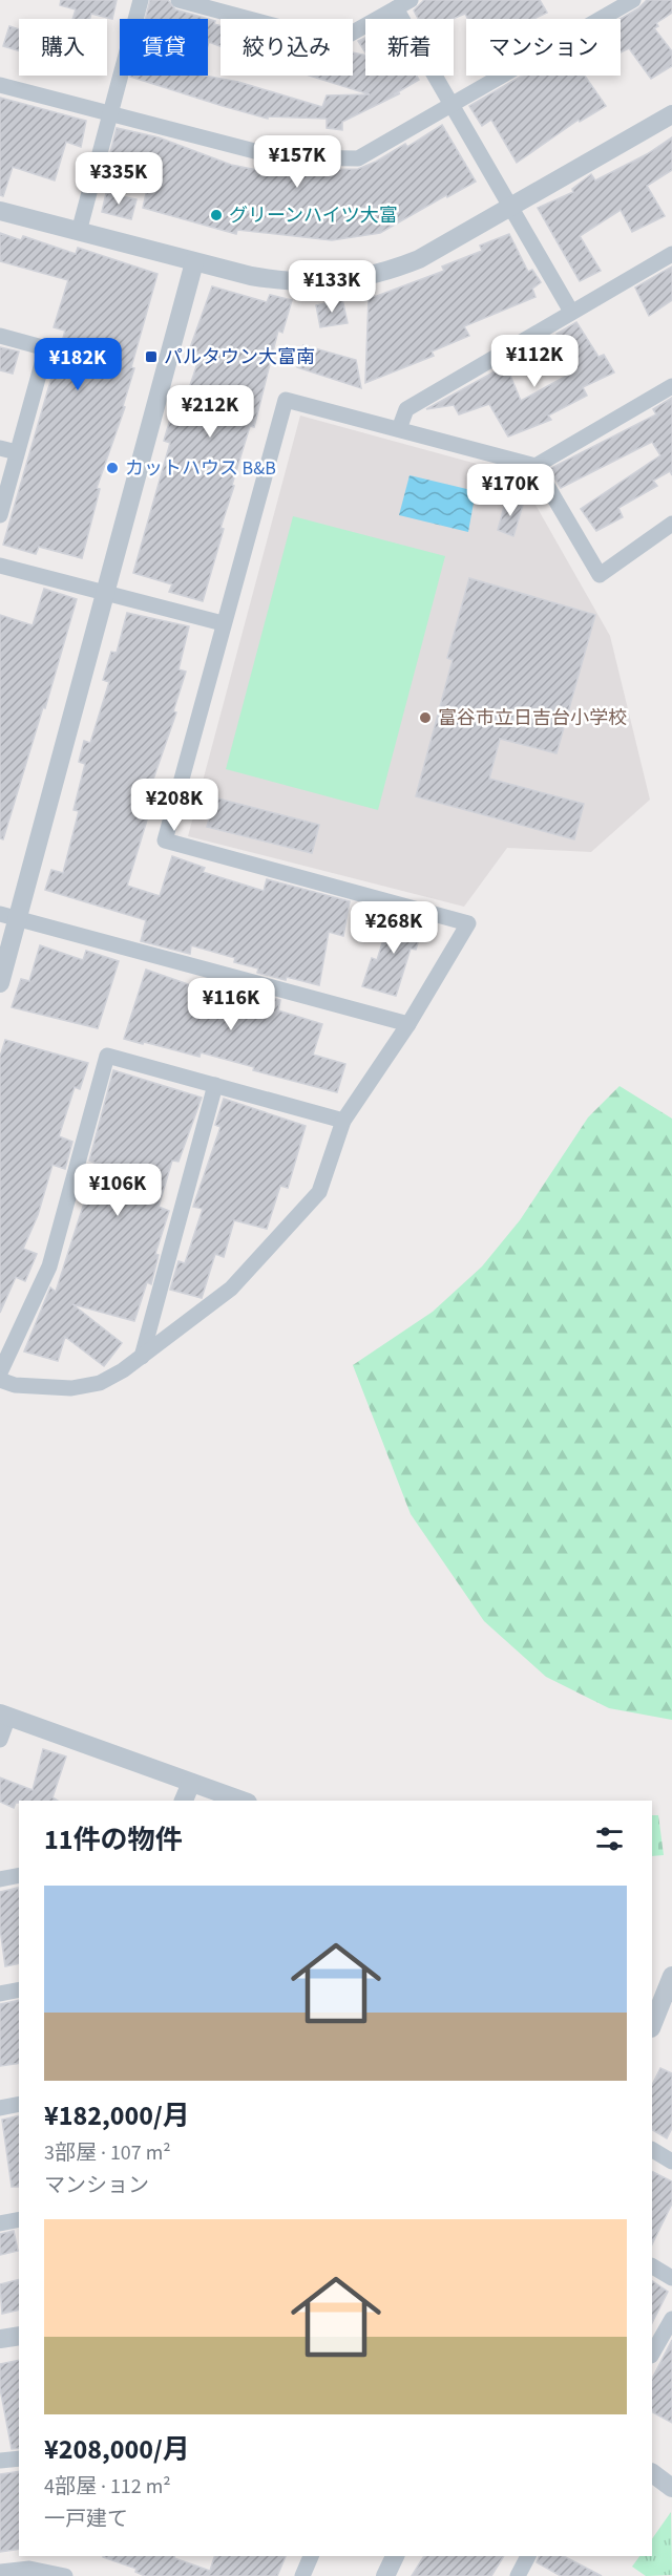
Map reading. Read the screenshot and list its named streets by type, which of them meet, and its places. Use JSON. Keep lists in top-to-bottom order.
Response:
{
  "places": {
    "other": ["グリーンハイツ大富", "カットハウス B&B", "富谷市立日吉台小学校"],
    "transit": ["パルタウン大富南"]
  },
  "page": {
    "chip": [
      "購入",
      "賃貸",
      "絞り込み",
      "新着",
      "マンション"
    ],
    "price": [
      "¥157K",
      "¥335K",
      "¥133K",
      "¥112K",
      "¥182K",
      "¥212K",
      "¥170K",
      "¥208K",
      "¥268K",
      "¥116K",
      "¥106K"
    ],
    "heading": "11件の物件",
    "list": [
      {
        "name": "¥182,000/月",
        "note": "3部屋 · 107 m² · マンション"
      },
      {
        "name": "¥208,000/月",
        "note": "4部屋 · 112 m² · 一戸建て"
      }
    ]
  }
}
